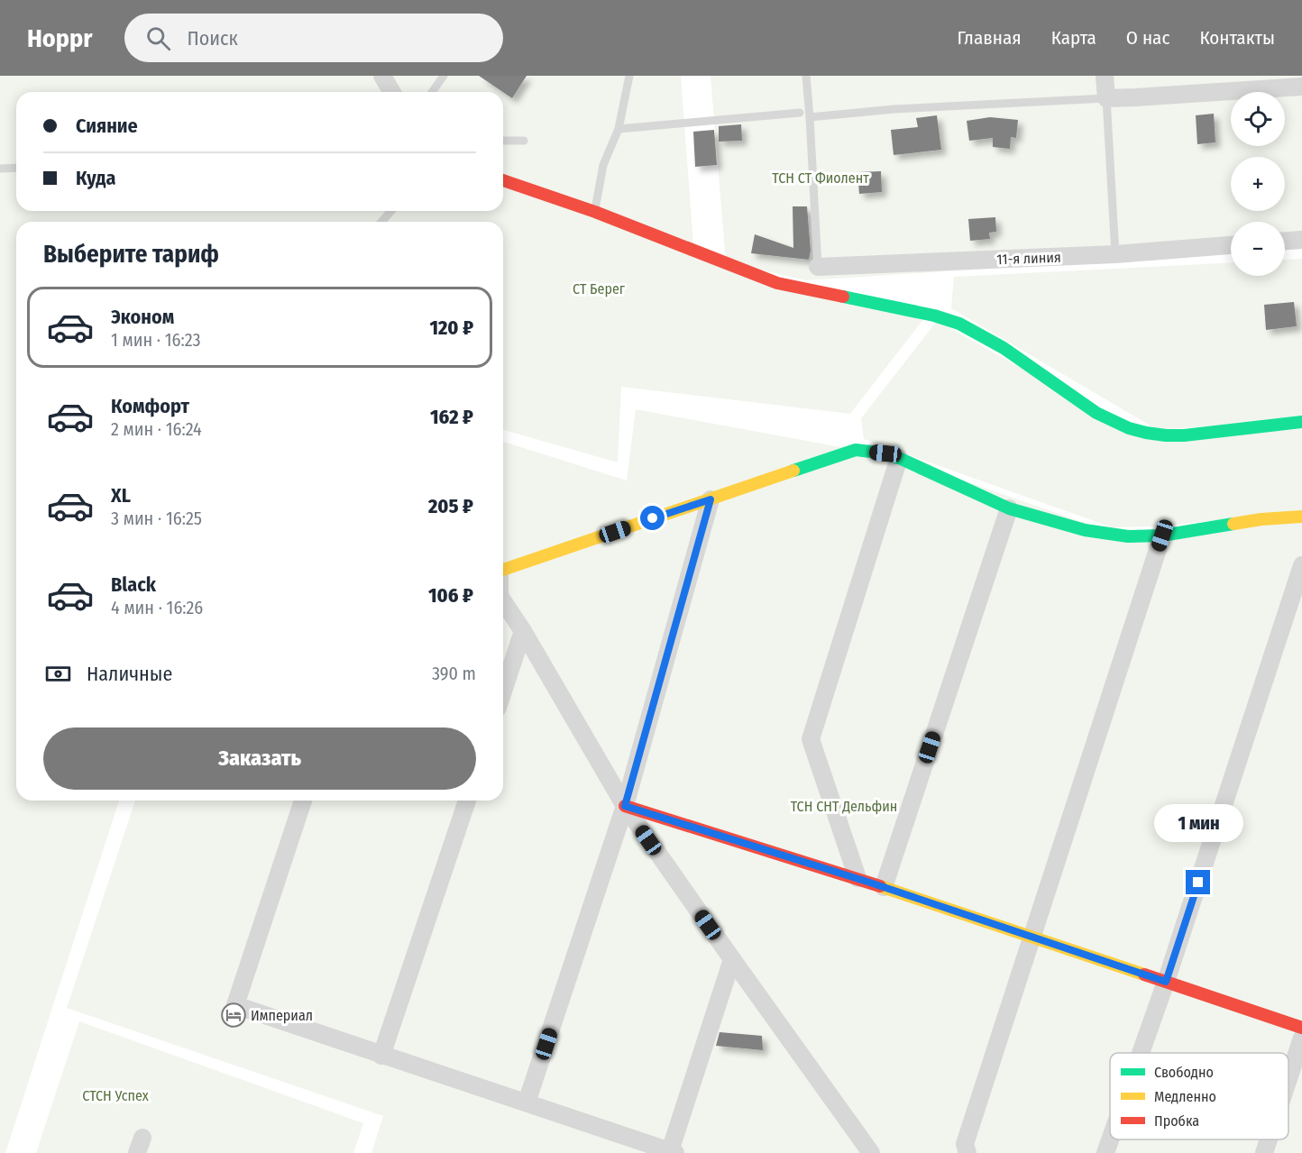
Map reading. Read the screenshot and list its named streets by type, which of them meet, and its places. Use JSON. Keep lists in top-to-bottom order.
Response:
{
  "streets": {
    "street": ["11-я линия"]
  },
  "parks": [
    "ТСН СТ Фиолент",
    "СТ Берег",
    "ТСН СНТ Дельфин",
    "СТСН Успех"
  ],
  "places": {
    "hotel": ["Империал"]
  },
  "legend": ["Свободно", "Медленно", "Пробка"],
  "page": {
    "header": "Hoppr",
    "search": "Поиск",
    "nav": [
      "Главная",
      "Карта",
      "О нас",
      "Контакты"
    ],
    "map_buttons": ["+", "−"],
    "banner": ["Сияние", "Куда"],
    "heading": "Выберите тариф",
    "list": [
      {
        "name": "Эконом",
        "note": "1 мин · 16:23",
        "value": "120 ₽"
      },
      {
        "name": "Комфорт",
        "note": "2 мин · 16:24",
        "value": "162 ₽"
      },
      {
        "name": "XL",
        "note": "3 мин · 16:25",
        "value": "205 ₽"
      },
      {
        "name": "Black",
        "note": "4 мин · 16:26",
        "value": "106 ₽"
      }
    ],
    "pay": ["Наличные", "390 m"],
    "buttons": "Заказать",
    "bubble": "1 мин"
  }
}
